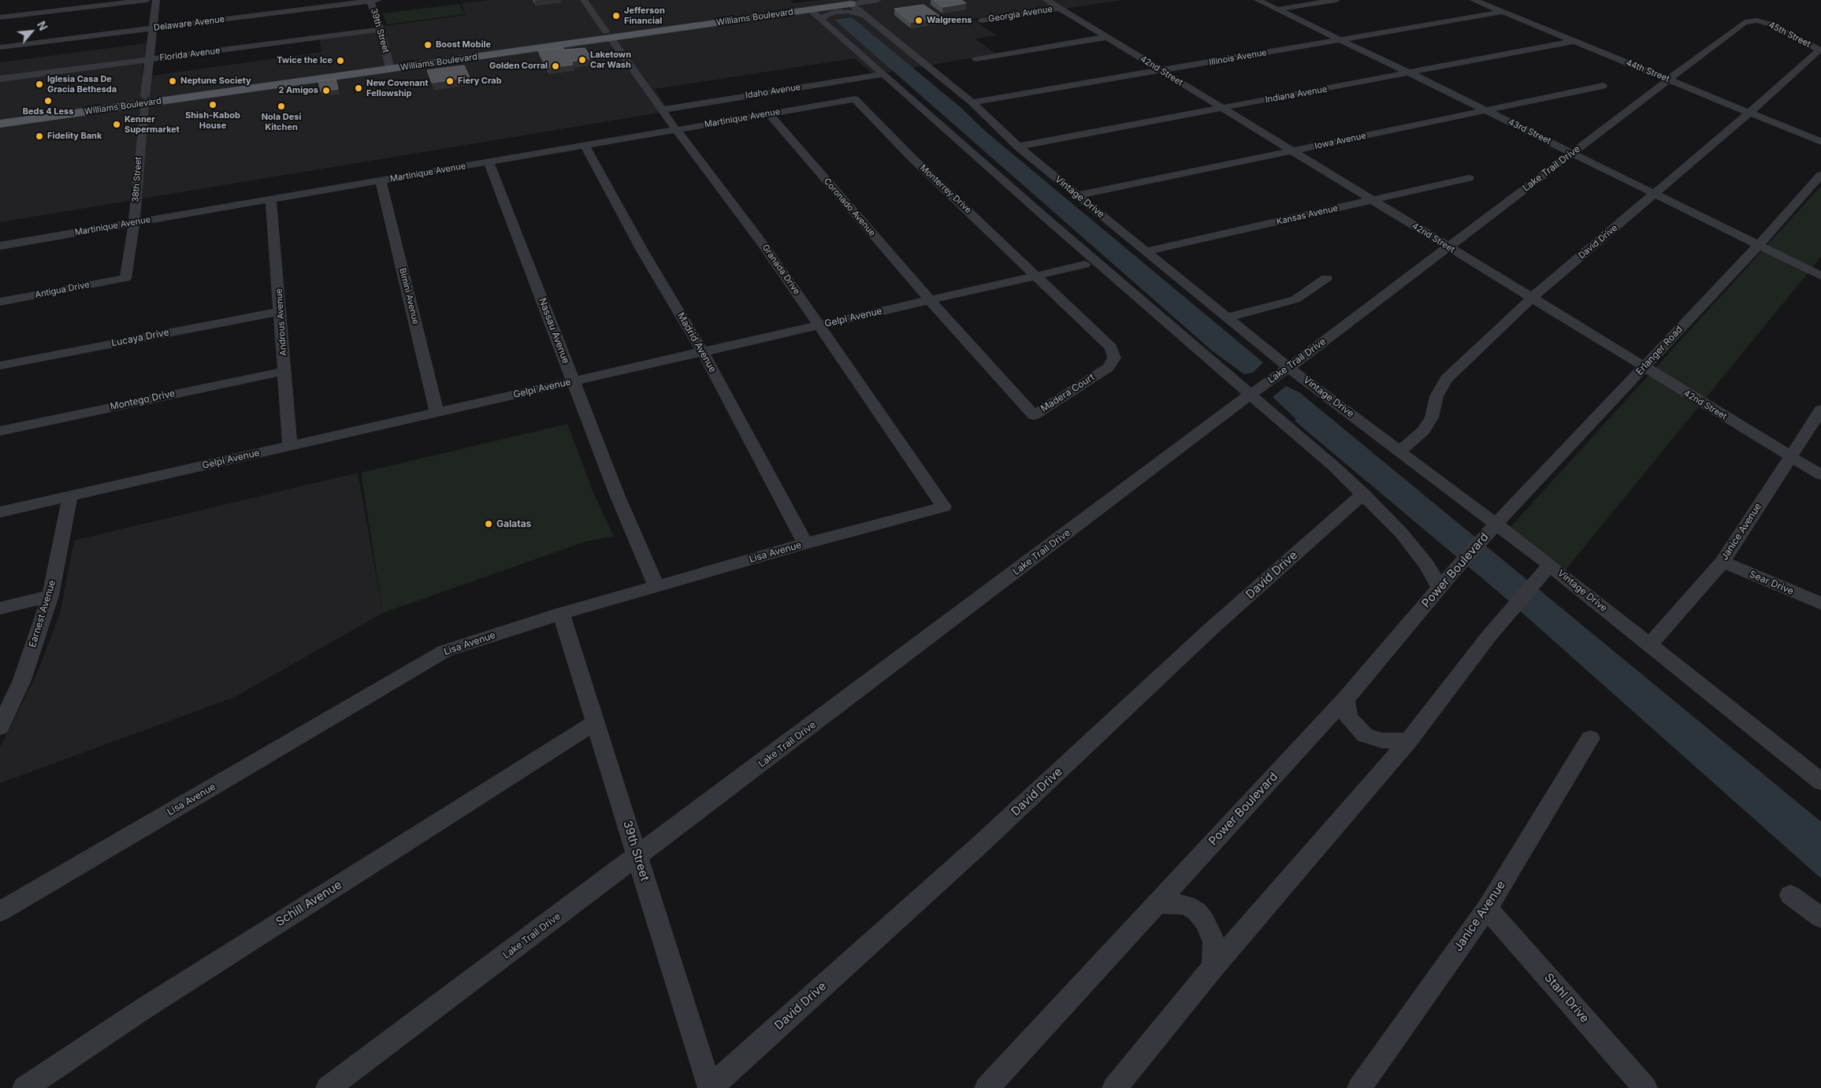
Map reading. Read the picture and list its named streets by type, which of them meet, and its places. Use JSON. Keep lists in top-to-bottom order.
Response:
{
  "streets": {
    "main road": ["Williams Boulevard"],
    "street": [
      "Georgia Avenue",
      "Delaware Avenue",
      "39th Street",
      "45th Street",
      "Florida Avenue",
      "Illinois Avenue",
      "42nd Street",
      "44th Street",
      "Idaho Avenue",
      "Indiana Avenue",
      "Martinique Avenue",
      "43rd Street",
      "Iowa Avenue",
      "Lake Trail Drive",
      "38th Street",
      "Monterrey Drive",
      "Vintage Drive",
      "Coronado Avenue",
      "Kansas Avenue",
      "David Drive",
      "Granada Drive",
      "Antigua Drive",
      "Bimini Avenue",
      "Gelpi Avenue",
      "Androus Avenue",
      "Nassau Avenue",
      "Lucaya Drive",
      "Madrid Avenue",
      "Erlanger Road",
      "Madera Court",
      "Montego Drive",
      "Janice Avenue",
      "Lisa Avenue",
      "Power Boulevard",
      "Sear Drive",
      "Earnest Avenue",
      "Schill Avenue",
      "Stahl Drive"
    ]
  },
  "crossings": [
    ["Georgia Avenue", "42nd Street"],
    ["Williams Boulevard", "39th Street"],
    ["Williams Boulevard", "38th Street"],
    ["Williams Boulevard", "Vintage Drive"],
    ["Williams Boulevard", "Granada Drive"],
    ["Delaware Avenue", "39th Street"],
    ["Delaware Avenue", "38th Street"],
    ["39th Street", "Florida Avenue"],
    ["39th Street", "Lake Trail Drive"],
    ["39th Street", "David Drive"],
    ["39th Street", "Lisa Avenue"],
    ["39th Street", "Schill Avenue"],
    ["45th Street", "Lake Trail Drive"],
    ["45th Street", "David Drive"],
    ["Florida Avenue", "38th Street"],
    ["Illinois Avenue", "42nd Street"],
    ["Illinois Avenue", "44th Street"],
    ["Illinois Avenue", "43rd Street"],
    ["Illinois Avenue", "Vintage Drive"],
    ["42nd Street", "Indiana Avenue"],
    ["42nd Street", "Iowa Avenue"],
    ["42nd Street", "Lake Trail Drive"],
    ["42nd Street", "Kansas Avenue"],
    ["42nd Street", "David Drive"],
    ["42nd Street", "Erlanger Road"],
    ["42nd Street", "Janice Avenue"],
    ["44th Street", "Indiana Avenue"],
    ["44th Street", "Lake Trail Drive"],
    ["44th Street", "David Drive"],
    ["Idaho Avenue", "Granada Drive"],
    ["Indiana Avenue", "43rd Street"],
    ["Indiana Avenue", "Vintage Drive"],
    ["Martinique Avenue", "38th Street"],
    ["Martinique Avenue", "Monterrey Drive"],
    ["Martinique Avenue", "Coronado Avenue"],
    ["Martinique Avenue", "Granada Drive"],
    ["Martinique Avenue", "Bimini Avenue"],
    ["Martinique Avenue", "Androus Avenue"],
    ["Martinique Avenue", "Nassau Avenue"],
    ["Martinique Avenue", "Madrid Avenue"],
    ["43rd Street", "Iowa Avenue"],
    ["43rd Street", "Lake Trail Drive"],
    ["43rd Street", "David Drive"],
    ["43rd Street", "Erlanger Road"],
    ["Iowa Avenue", "Vintage Drive"],
    ["Lake Trail Drive", "Vintage Drive"],
    ["38th Street", "Antigua Drive"],
    ["Monterrey Drive", "Gelpi Avenue"],
    ["Monterrey Drive", "Madera Court"],
    ["Vintage Drive", "Kansas Avenue"],
    ["Vintage Drive", "David Drive"],
    ["Vintage Drive", "Erlanger Road"],
    ["Vintage Drive", "Janice Avenue"],
    ["Vintage Drive", "Power Boulevard"],
    ["Coronado Avenue", "Gelpi Avenue"],
    ["Coronado Avenue", "Madera Court"],
    ["Granada Drive", "Gelpi Avenue"],
    ["Granada Drive", "Lisa Avenue"],
    ["Bimini Avenue", "Gelpi Avenue"],
    ["Gelpi Avenue", "Androus Avenue"],
    ["Gelpi Avenue", "Nassau Avenue"],
    ["Gelpi Avenue", "Madrid Avenue"],
    ["Gelpi Avenue", "Madera Court"],
    ["Gelpi Avenue", "Earnest Avenue"],
    ["Androus Avenue", "Lucaya Drive"],
    ["Androus Avenue", "Montego Drive"],
    ["Nassau Avenue", "Lisa Avenue"],
    ["Madrid Avenue", "Lisa Avenue"],
    ["Erlanger Road", "Power Boulevard"],
    ["Janice Avenue", "Sear Drive"],
    ["Janice Avenue", "Stahl Drive"]
  ],
  "places": [
    "Jefferson Financial",
    "Walgreens",
    "Boost Mobile",
    "Laketown Car Wash",
    "Twice the Ice",
    "Golden Corral",
    "Neptune Society",
    "Fiery Crab",
    "Iglesia Casa De Gracia Bethesda",
    "New Covenant Fellowship",
    "2 Amigos",
    "Beds 4 Less",
    "Shish-Kabob House",
    "Nola Desi Kitchen",
    "Kenner Supermarket",
    "Fidelity Bank",
    "Galatas"
  ],
  "north": "top right"
}
